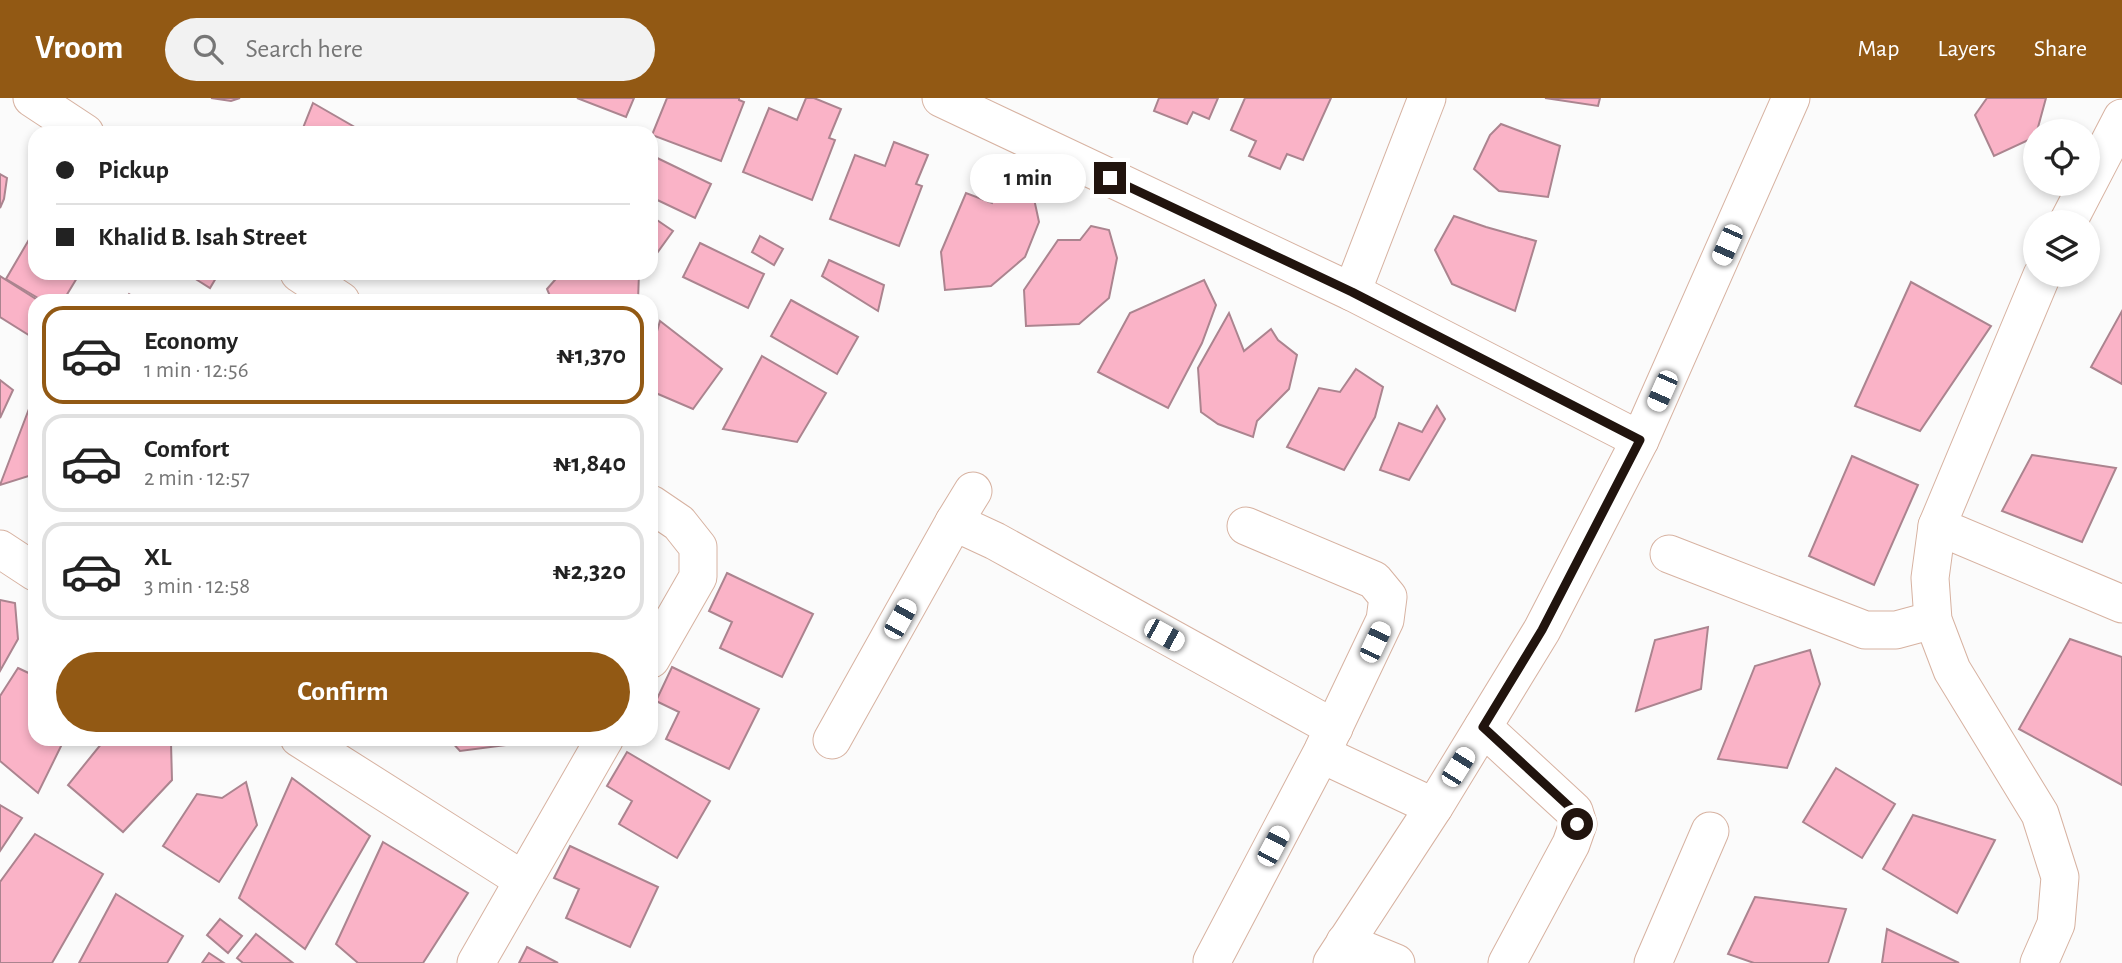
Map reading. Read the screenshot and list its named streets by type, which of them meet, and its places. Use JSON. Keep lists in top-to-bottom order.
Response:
{
  "page": {
    "header": "Vroom",
    "search": "Search here",
    "nav": ["Map", "Layers", "Share"],
    "banner": ["Pickup", "Khalid B. Isah Street"],
    "bubble": "1 min",
    "list": [
      {
        "name": "Economy",
        "note": "1 min · 12:56",
        "value": "₦1,370"
      },
      {
        "name": "Comfort",
        "note": "2 min · 12:57",
        "value": "₦1,840"
      },
      {
        "name": "XL",
        "note": "3 min · 12:58",
        "value": "₦2,320"
      }
    ],
    "buttons": "Confirm"
  }
}
